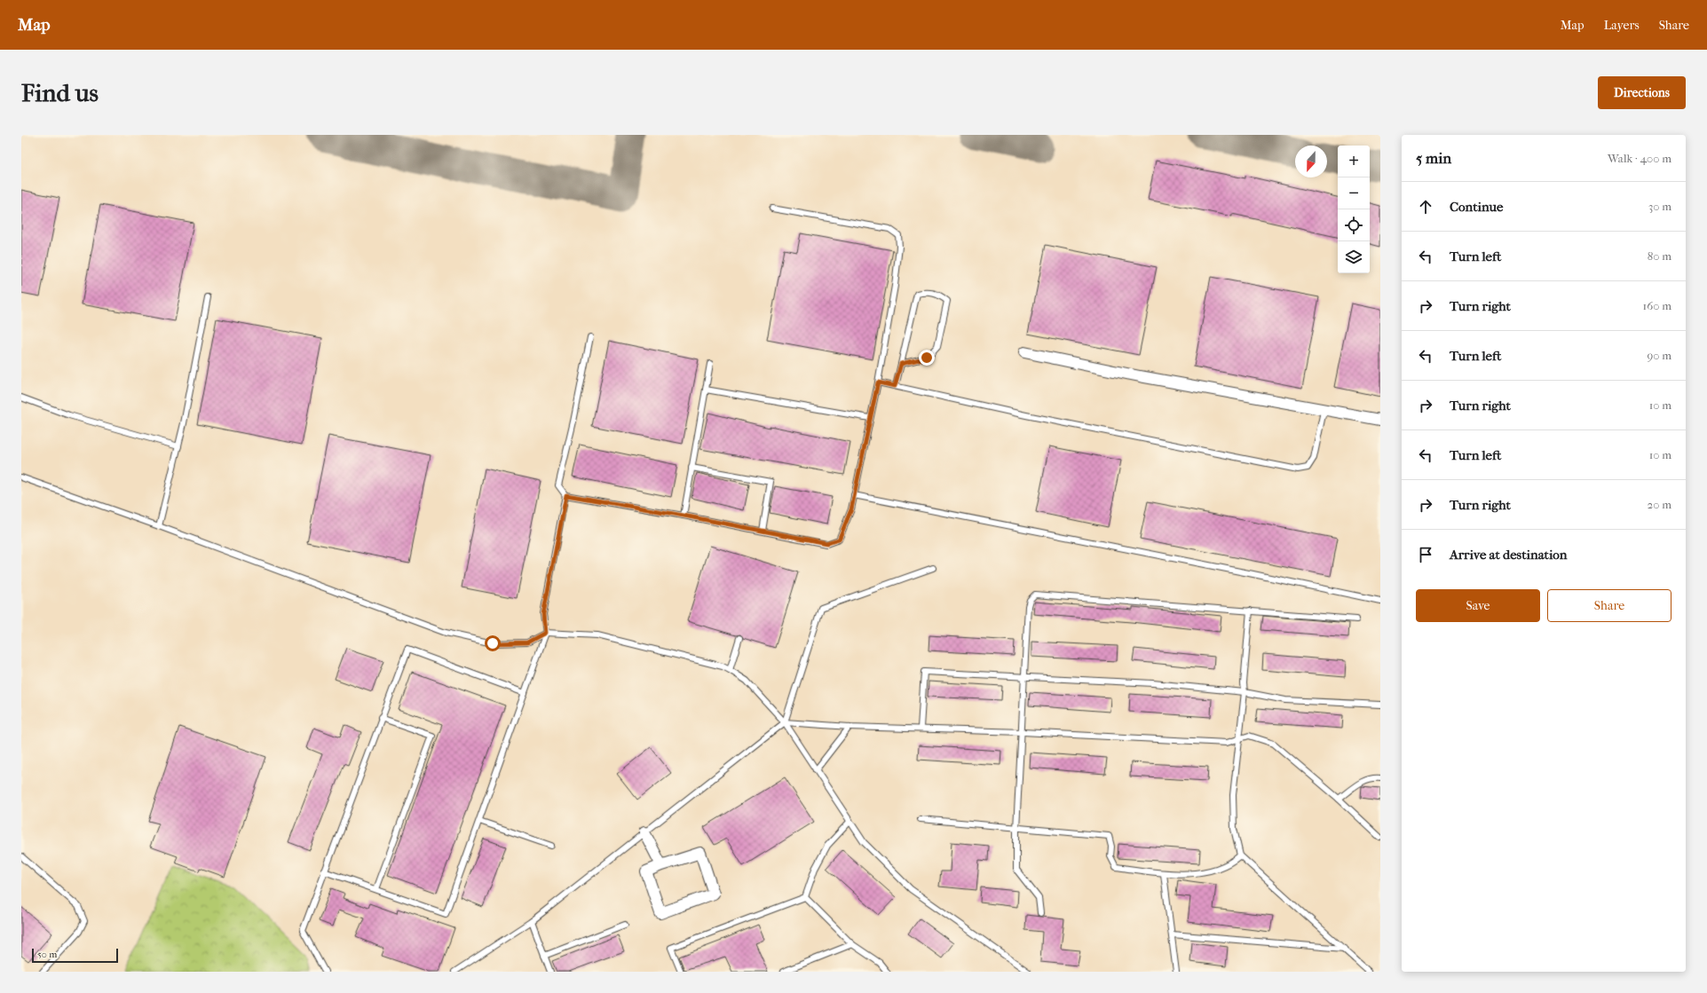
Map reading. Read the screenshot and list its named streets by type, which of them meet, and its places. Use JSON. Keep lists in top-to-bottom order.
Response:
{
  "scale_bar": "50 m",
  "north": "bottom",
  "page": {
    "header": "Map",
    "nav": ["Map", "Layers", "Share"],
    "buttons": [
      "Directions",
      ["Save", "Share"]
    ],
    "title": "Find us",
    "heading": ["5 min", "Walk · 400 m"],
    "map_buttons": ["+", "−"],
    "list": [
      ["Continue", "30 m"],
      ["Turn left", "80 m"],
      ["Turn right", "160 m"],
      ["Turn left", "90 m"],
      ["Turn right", "10 m"],
      ["Turn left", "10 m"],
      ["Turn right", "20 m"],
      "Arrive at destination"
    ],
    "scale": "50 m"
  }
}
